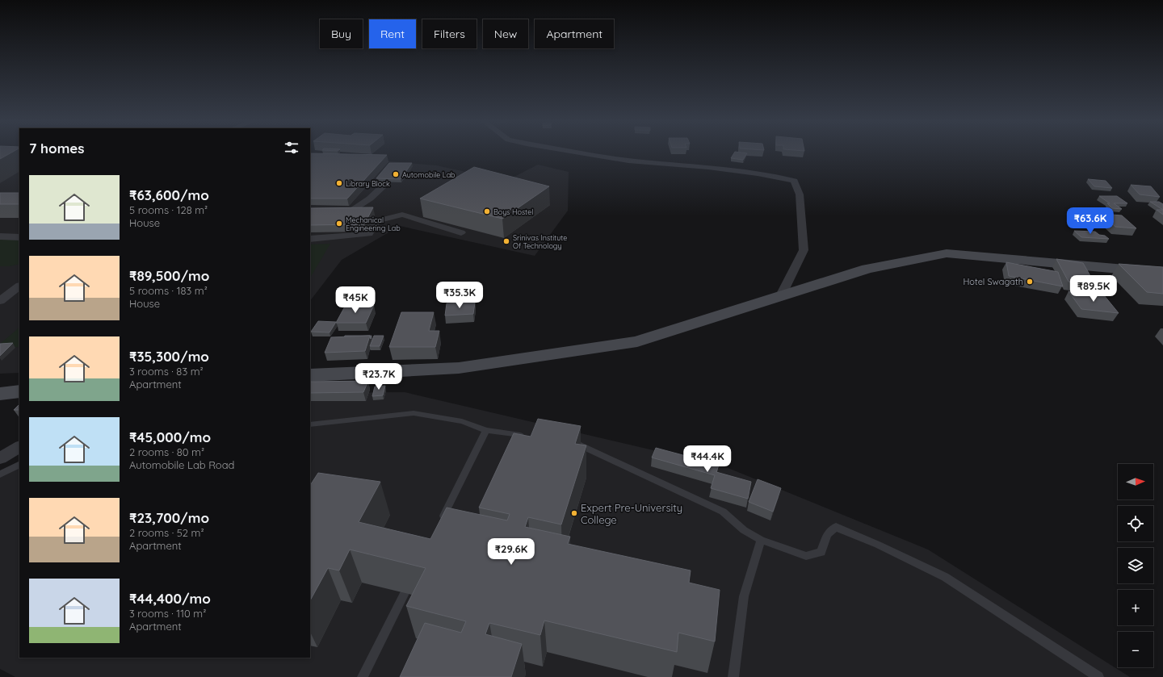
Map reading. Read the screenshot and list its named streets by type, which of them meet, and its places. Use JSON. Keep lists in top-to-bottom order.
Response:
{
  "places": [
    "Automobile Lab",
    "Library Block",
    "Boys Hostel",
    "Mechanical Engineering Lab",
    "Srinivas Institute Of Technology",
    "Hotel Swagath",
    "Expert Pre-University College"
  ],
  "north": "right",
  "page": {
    "chip": [
      "Buy",
      "Rent",
      "Filters",
      "New",
      "Apartment"
    ],
    "heading": "7 homes",
    "list": [
      {
        "name": "₹63,600/mo",
        "note": "5 rooms · 128 m² · House"
      },
      {
        "name": "₹89,500/mo",
        "note": "5 rooms · 183 m² · House"
      },
      {
        "name": "₹35,300/mo",
        "note": "3 rooms · 83 m² · Apartment"
      },
      {
        "name": "₹45,000/mo",
        "note": "2 rooms · 80 m² · Automobile Lab Road"
      },
      {
        "name": "₹23,700/mo",
        "note": "2 rooms · 52 m² · Apartment"
      },
      {
        "name": "₹44,400/mo",
        "note": "3 rooms · 110 m² · Apartment"
      }
    ],
    "price": [
      "₹63.6K",
      "₹89.5K",
      "₹35.3K",
      "₹45K",
      "₹23.7K",
      "₹44.4K",
      "₹29.6K"
    ],
    "map_buttons": ["+", "−"]
  }
}
